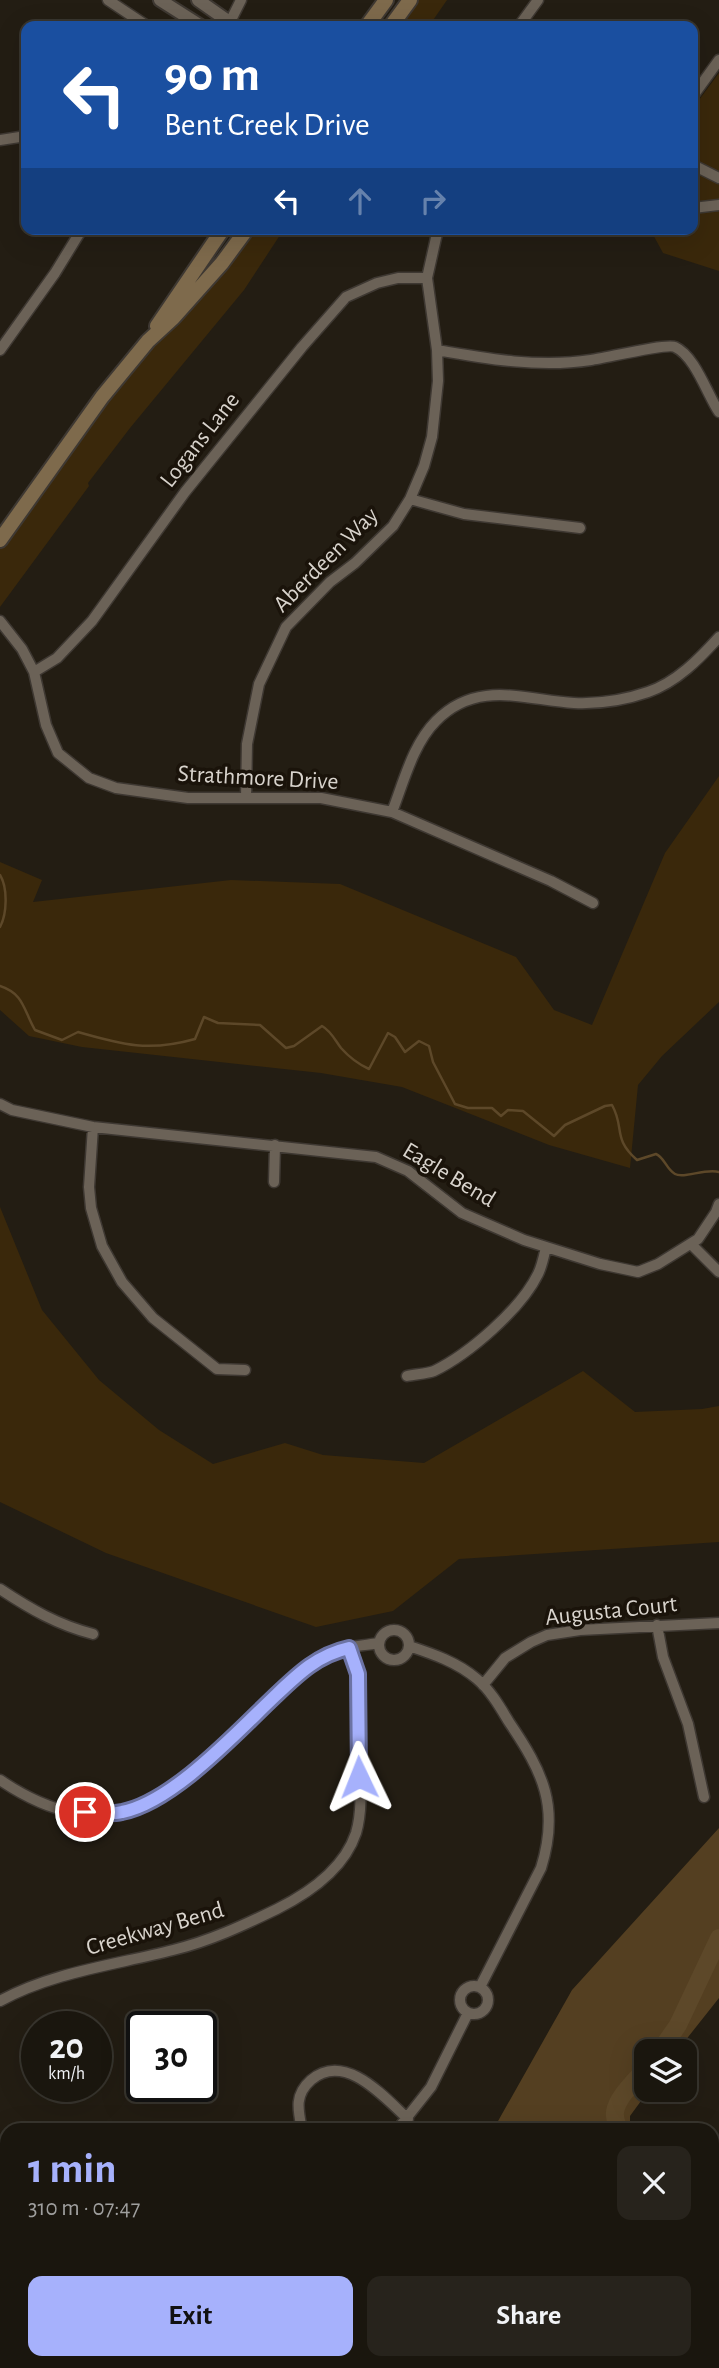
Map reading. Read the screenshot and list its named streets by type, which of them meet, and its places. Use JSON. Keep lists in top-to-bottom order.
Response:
{
  "streets": {
    "street": [
      "Logans Lane",
      "Aberdeen Way",
      "Strathmore Drive",
      "Eagle Bend",
      "Augusta Court",
      "Creekway Bend"
    ]
  },
  "crossings": [
    ["Logans Lane", "Aberdeen Way"],
    ["Logans Lane", "Strathmore Drive"],
    ["Aberdeen Way", "Strathmore Drive"]
  ],
  "page": {
    "turn": ["90 m", "Bent Creek Drive"],
    "speed": "20 km/h",
    "limit": "30",
    "heading": ["1 min", "310 m · 07:47"],
    "buttons": ["Exit", "Share"]
  }
}
